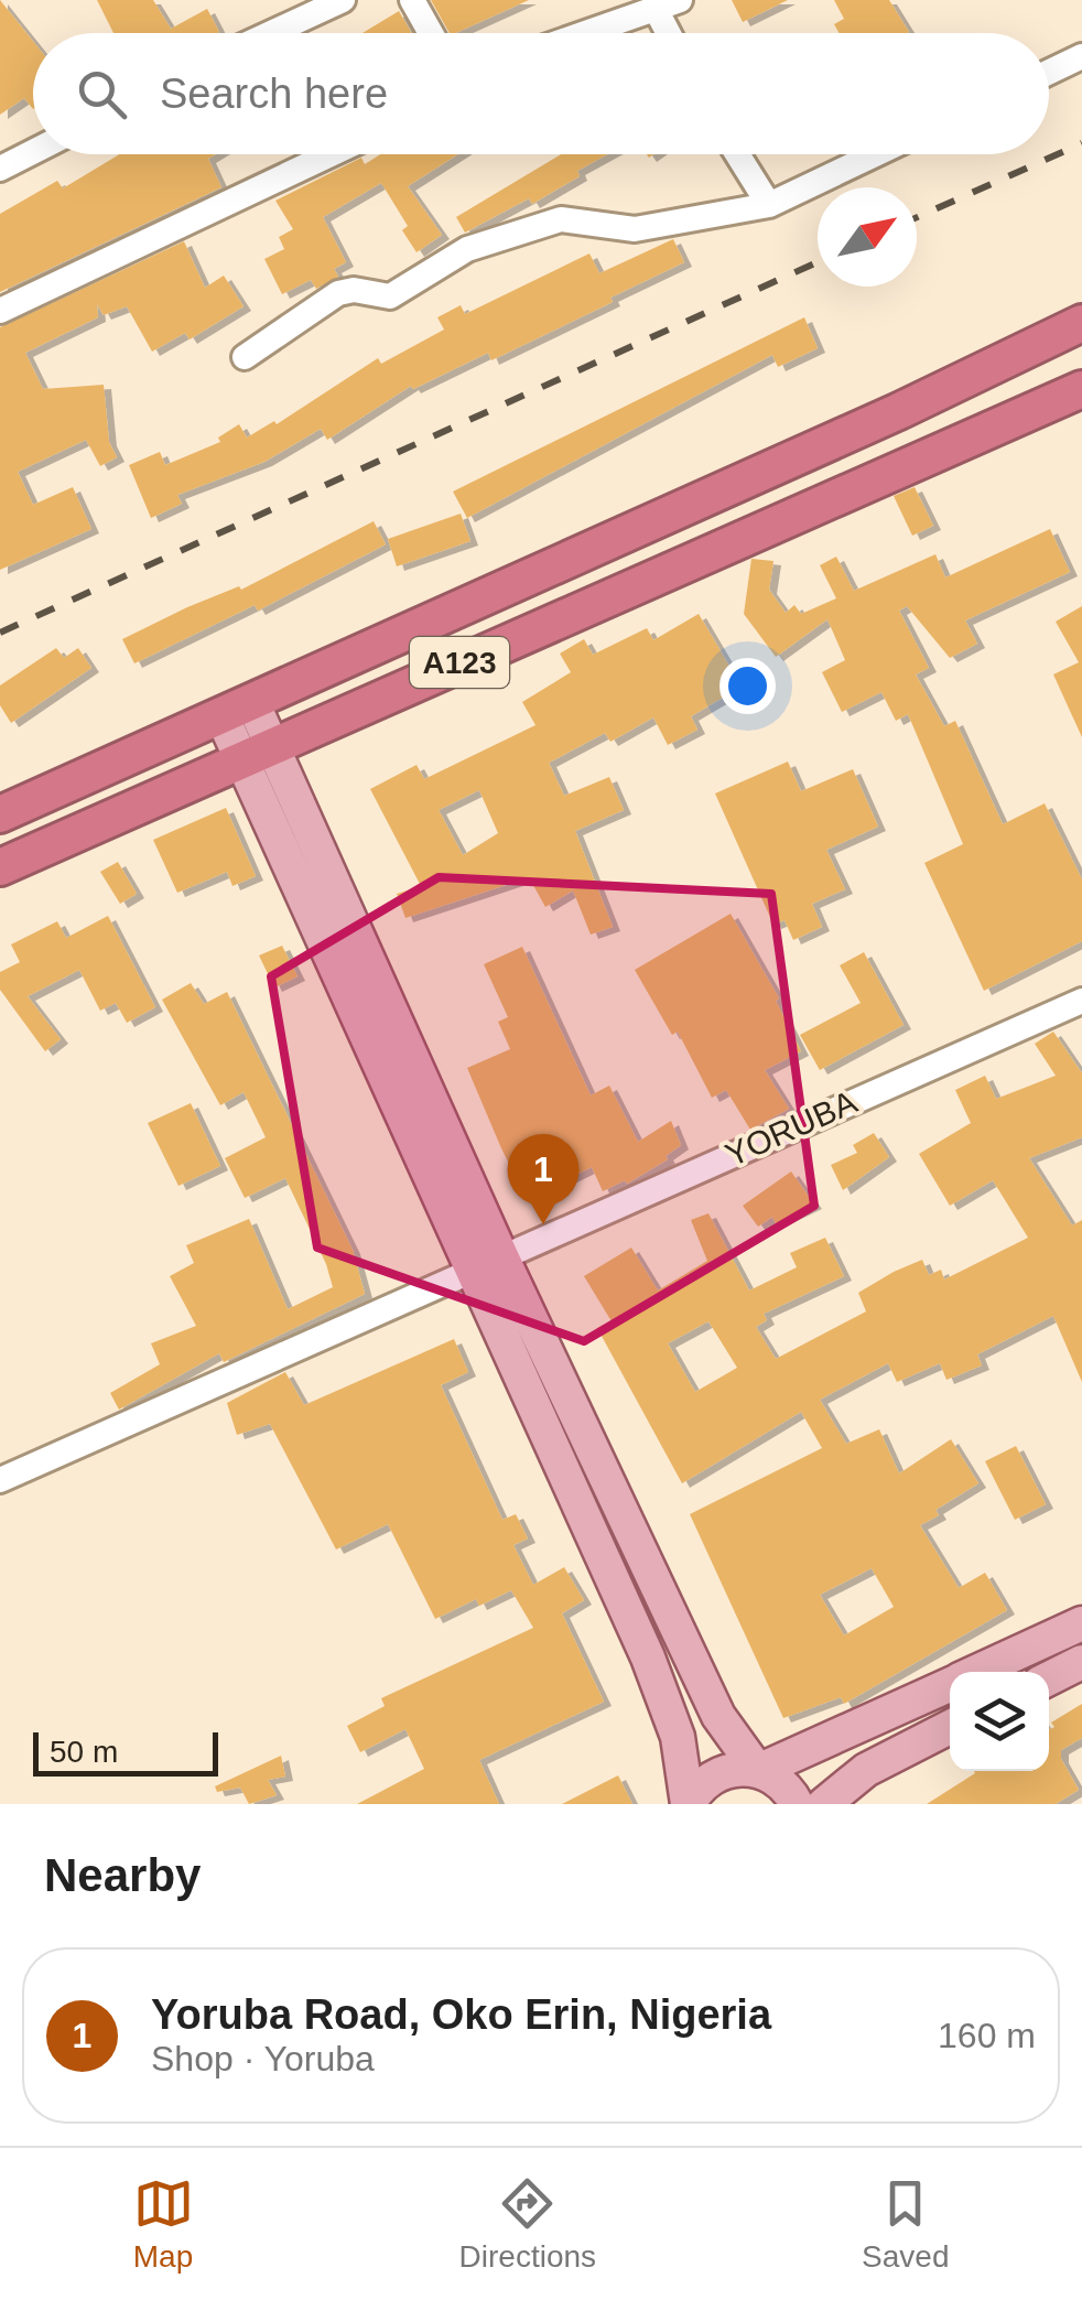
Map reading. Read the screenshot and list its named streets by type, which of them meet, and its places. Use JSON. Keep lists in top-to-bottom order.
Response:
{
  "streets": {
    "highway": ["A123"],
    "street": ["YORUBA"]
  },
  "scale_bar": "50 m",
  "north": "top right",
  "page": {
    "search": "Search here",
    "pins": "1",
    "scale": "50 m",
    "heading": "Nearby",
    "list": [
      {
        "mark": "1",
        "name": "Yoruba Road, Oko Erin, Nigeria",
        "note": "Shop · Yoruba",
        "value": "160 m"
      }
    ],
    "nav": ["Map", "Directions", "Saved"]
  }
}
